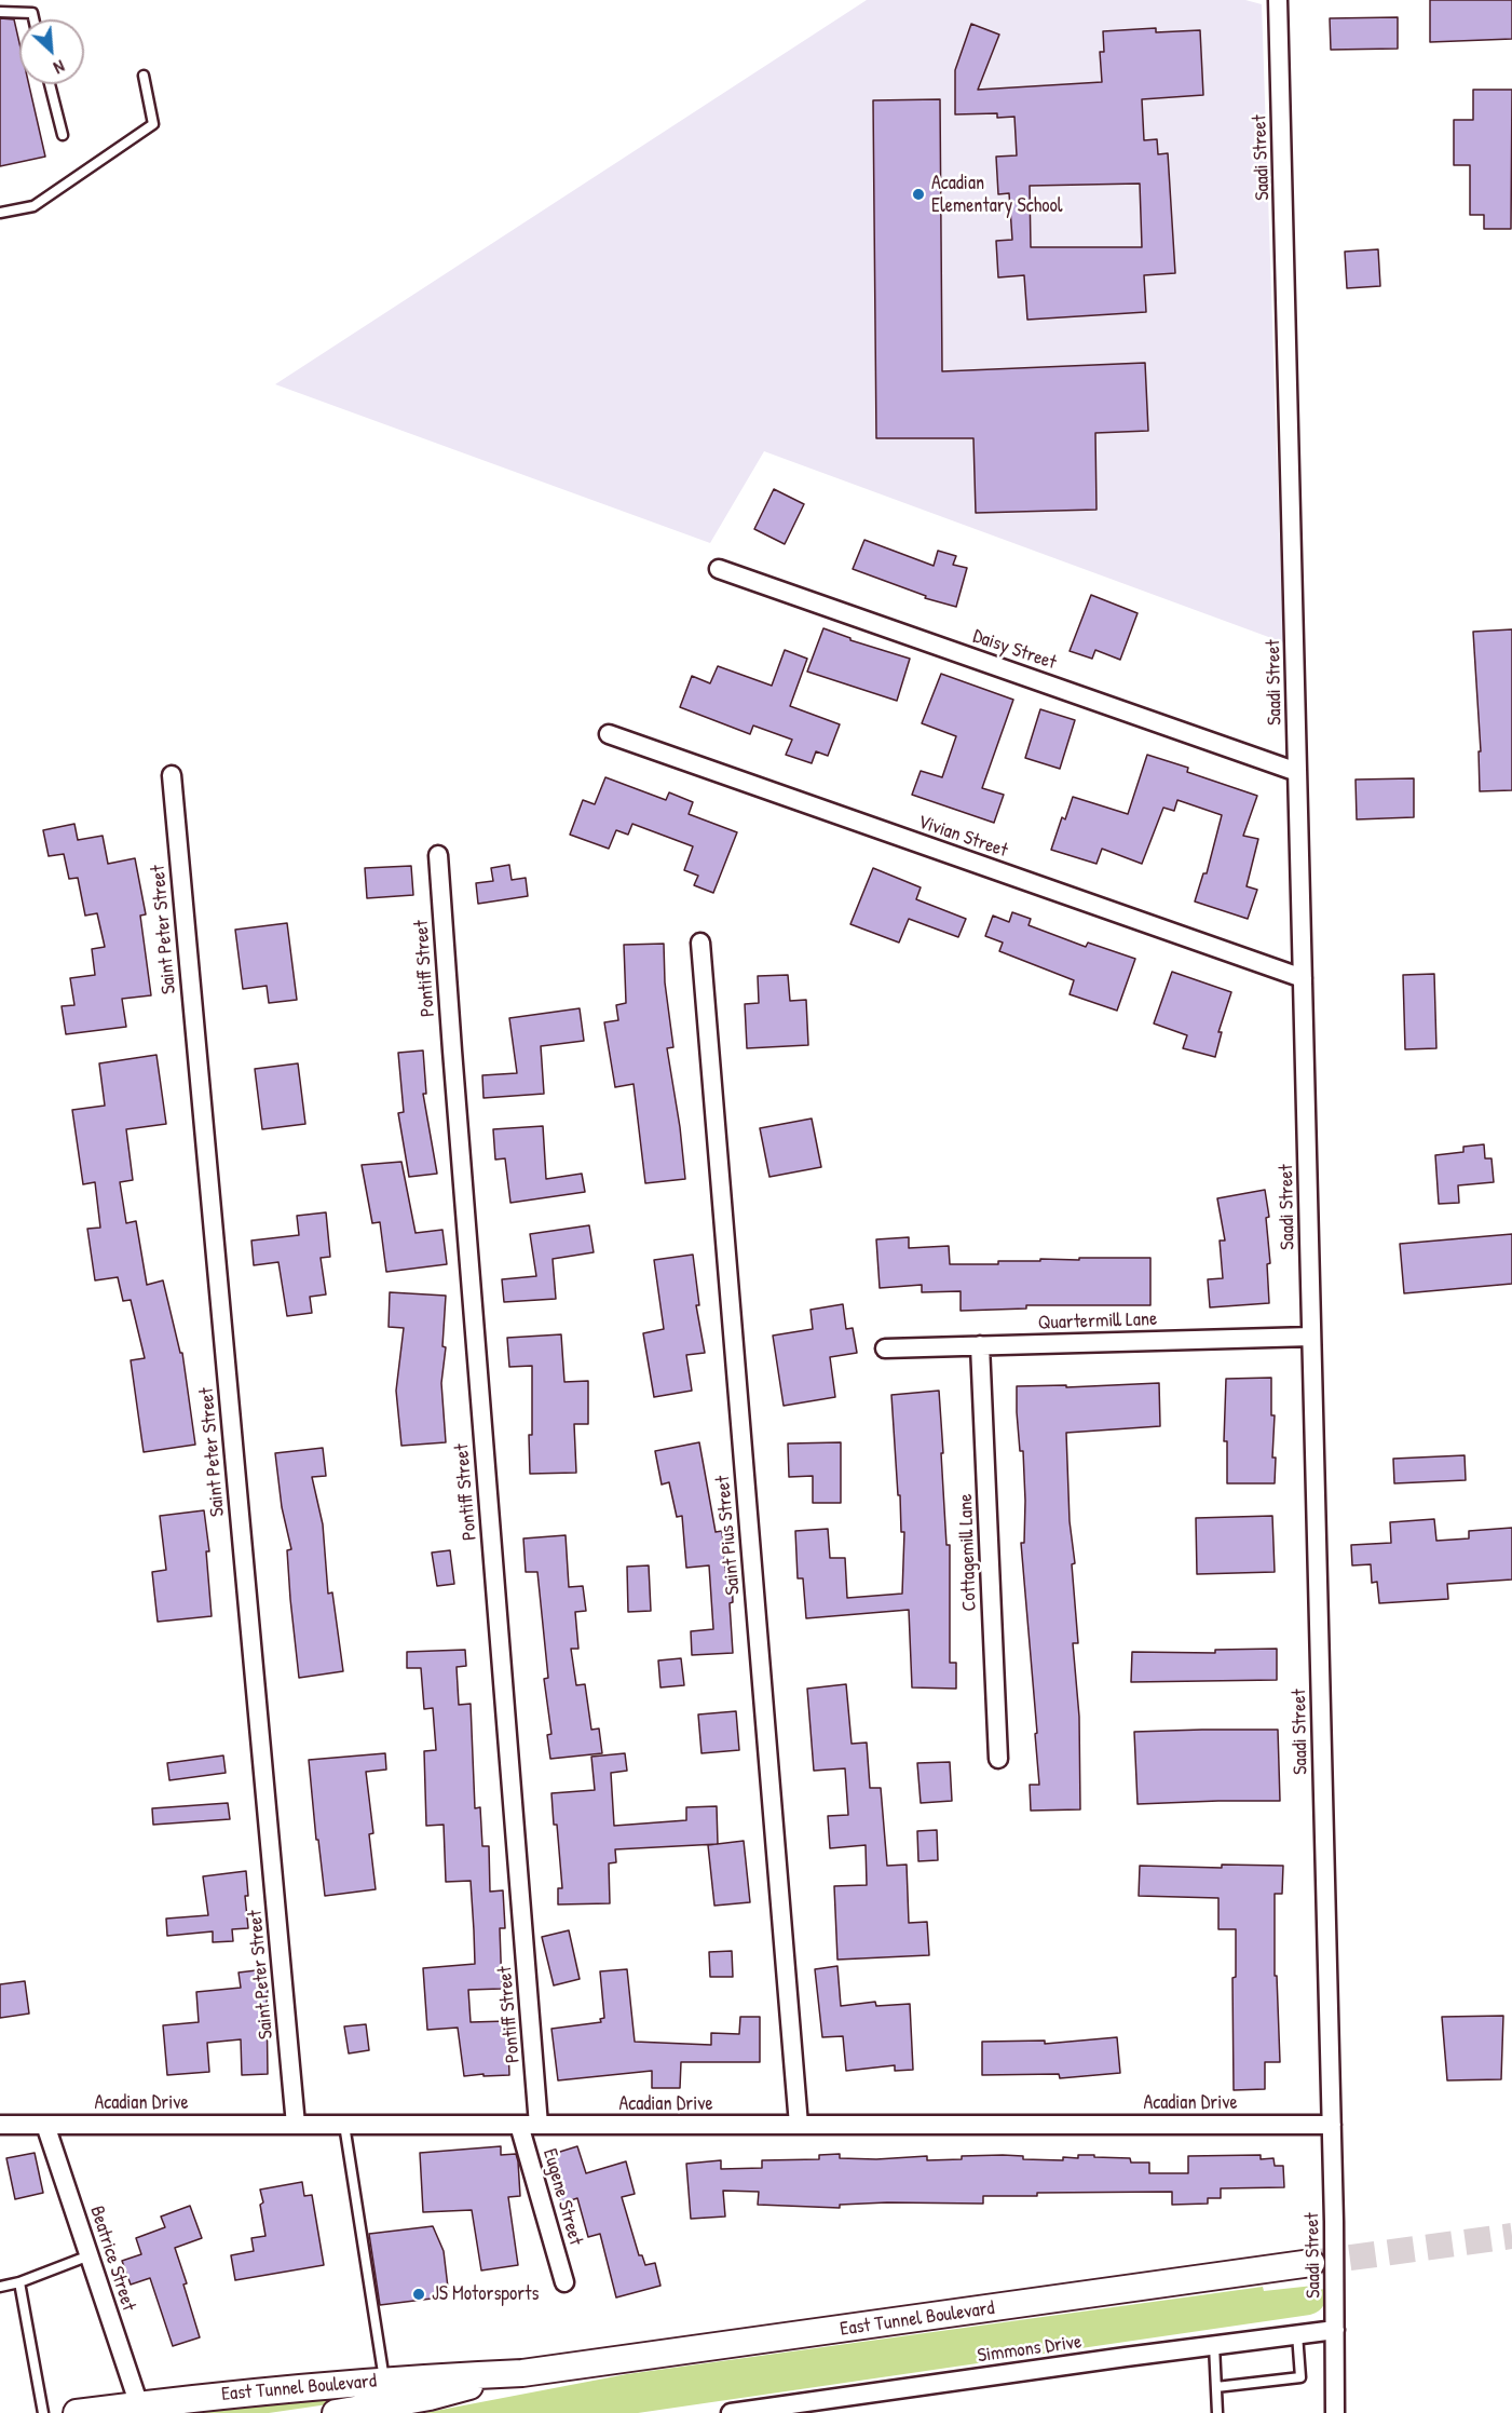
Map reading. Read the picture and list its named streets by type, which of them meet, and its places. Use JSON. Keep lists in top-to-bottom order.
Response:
{
  "streets": {
    "main road": ["East Tunnel Boulevard"],
    "street": [
      "Saadi Street",
      "Daisy Street",
      "Vivian Street",
      "Saint Peter Street",
      "Pontiff Street",
      "Quartermill Lane",
      "Saint Pius Street",
      "Cottagemill Lane",
      "Acadian Drive",
      "Eugene Street",
      "Beatrice Street",
      "Simmons Drive"
    ]
  },
  "crossings": [
    ["Saadi Street", "Daisy Street"],
    ["Saadi Street", "Vivian Street"],
    ["Saadi Street", "Quartermill Lane"],
    ["Saadi Street", "Acadian Drive"],
    ["Saadi Street", "Simmons Drive"],
    ["Saint Peter Street", "Acadian Drive"],
    ["Pontiff Street", "Acadian Drive"],
    ["Quartermill Lane", "Cottagemill Lane"],
    ["Saint Pius Street", "Acadian Drive"],
    ["Acadian Drive", "Eugene Street"],
    ["Acadian Drive", "Beatrice Street"],
    ["Beatrice Street", "East Tunnel Boulevard"]
  ],
  "places": ["Acadian Elementary School", "JS Motorsports"],
  "north": "bottom right"
}
